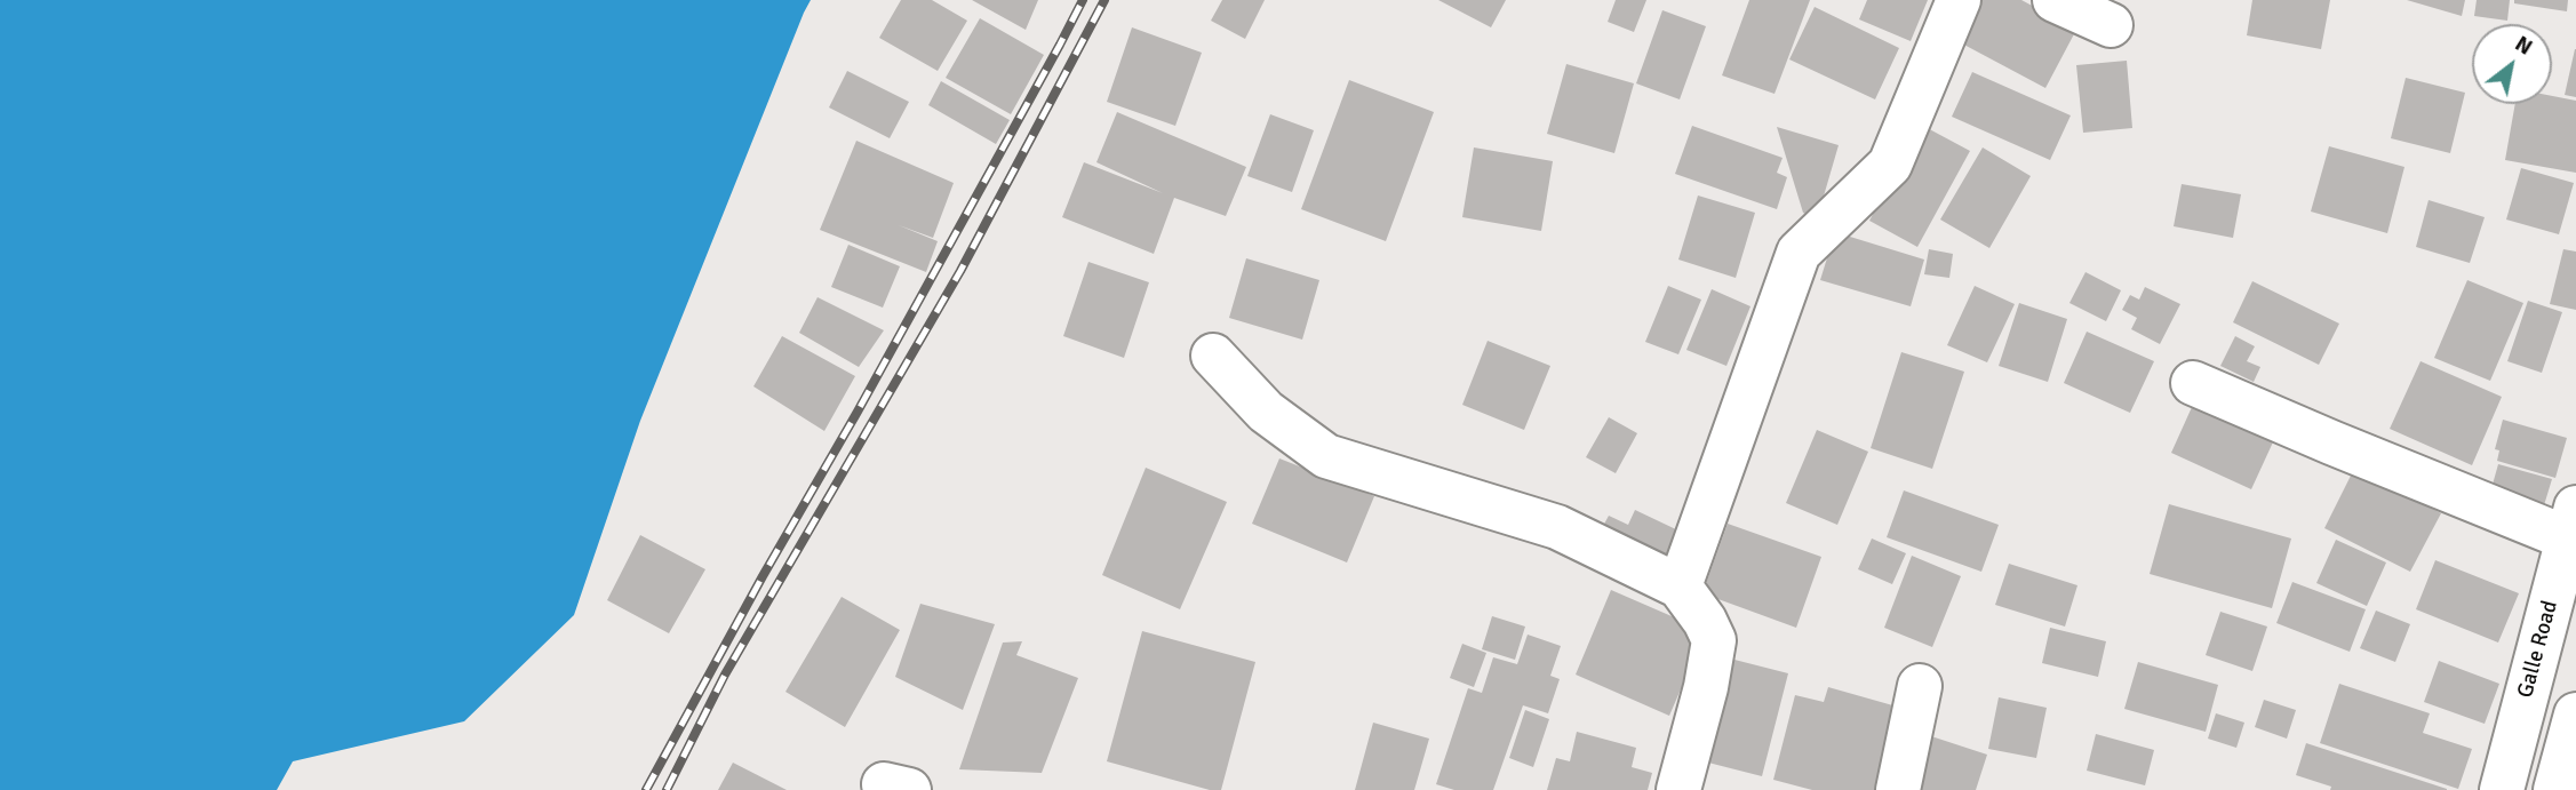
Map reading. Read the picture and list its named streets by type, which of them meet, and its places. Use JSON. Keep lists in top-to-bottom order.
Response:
{
  "streets": {
    "main road": ["Galle Road"]
  },
  "north": "top right"
}
